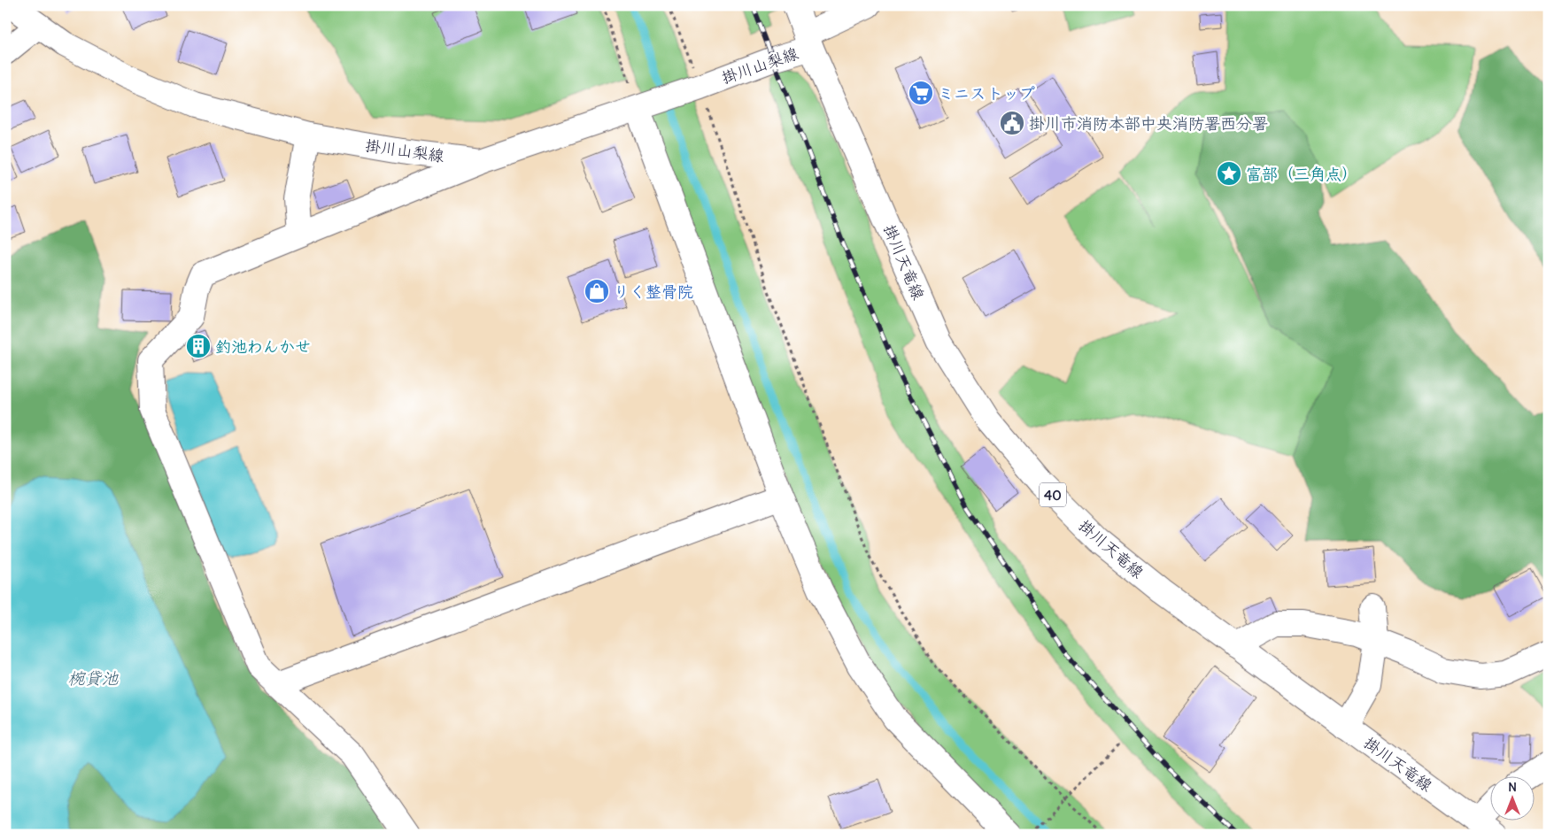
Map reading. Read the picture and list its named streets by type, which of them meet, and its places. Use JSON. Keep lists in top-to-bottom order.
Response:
{
  "streets": {
    "street": ["掛川山梨線", "掛川天竜線", "40"]
  },
  "crossings": [
    ["掛川山梨線", "掛川天竜線"]
  ],
  "water": ["椀貸池"],
  "places": {
    "supermarket": ["ミニストップ"],
    "public building": ["掛川市消防本部中央消防署西分署"],
    "place": ["富部（三角点）"],
    "shop": ["りく整骨院"],
    "building": ["釣池わんかせ"]
  },
  "north": "top"
}
